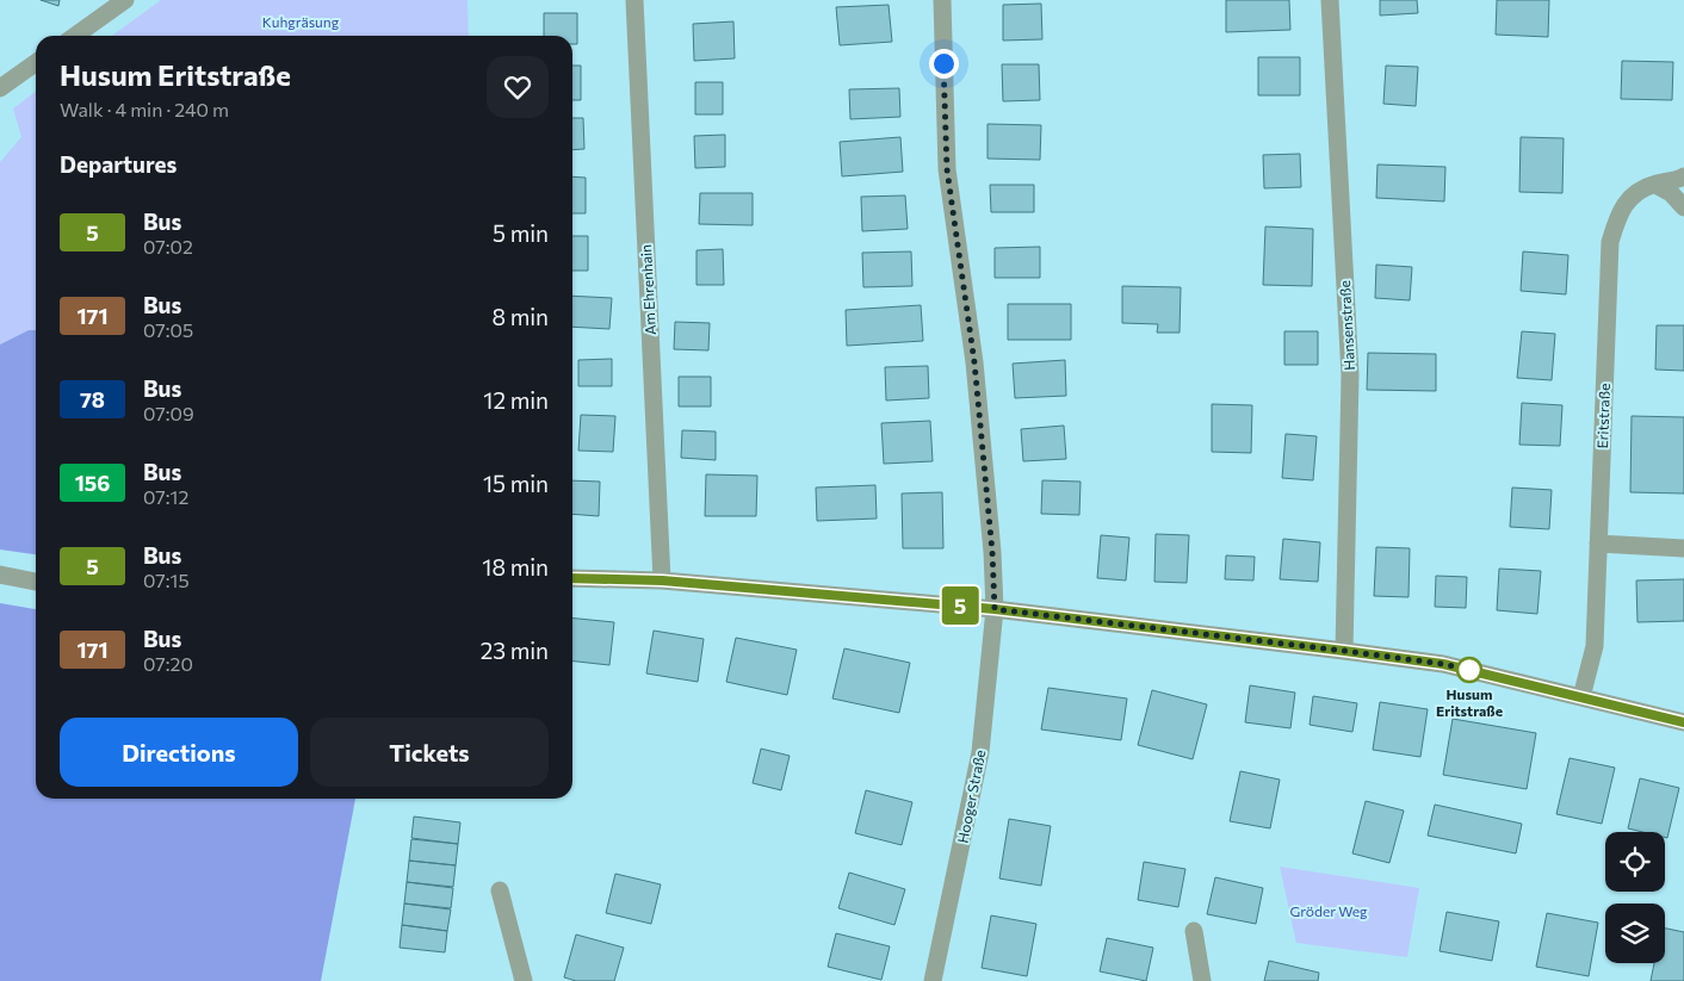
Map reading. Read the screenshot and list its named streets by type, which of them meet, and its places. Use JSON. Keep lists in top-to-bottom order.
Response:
{
  "streets": {
    "street": [
      "Am Ehrenhain",
      "Hansenstraße",
      "Eritstraße",
      "Hooger Straße"
    ]
  },
  "parks": ["Kuhgräsung", "Gröder Weg"],
  "places": ["Husum Eritstraße"],
  "lines": ["bus line 5"],
  "page": {
    "on_map": "5",
    "heading": [
      ["Husum Eritstraße", "Walk · 4 min · 240 m"],
      "Departures"
    ],
    "list": [
      {
        "mark": "5",
        "name": "Bus",
        "note": "07:02",
        "value": "5 min"
      },
      {
        "mark": "171",
        "name": "Bus",
        "note": "07:05",
        "value": "8 min"
      },
      {
        "mark": "78",
        "name": "Bus",
        "note": "07:09",
        "value": "12 min"
      },
      {
        "mark": "156",
        "name": "Bus",
        "note": "07:12",
        "value": "15 min"
      },
      {
        "mark": "5",
        "name": "Bus",
        "note": "07:15",
        "value": "18 min"
      },
      {
        "mark": "171",
        "name": "Bus",
        "note": "07:20",
        "value": "23 min"
      }
    ],
    "buttons": ["Directions", "Tickets"]
  }
}
